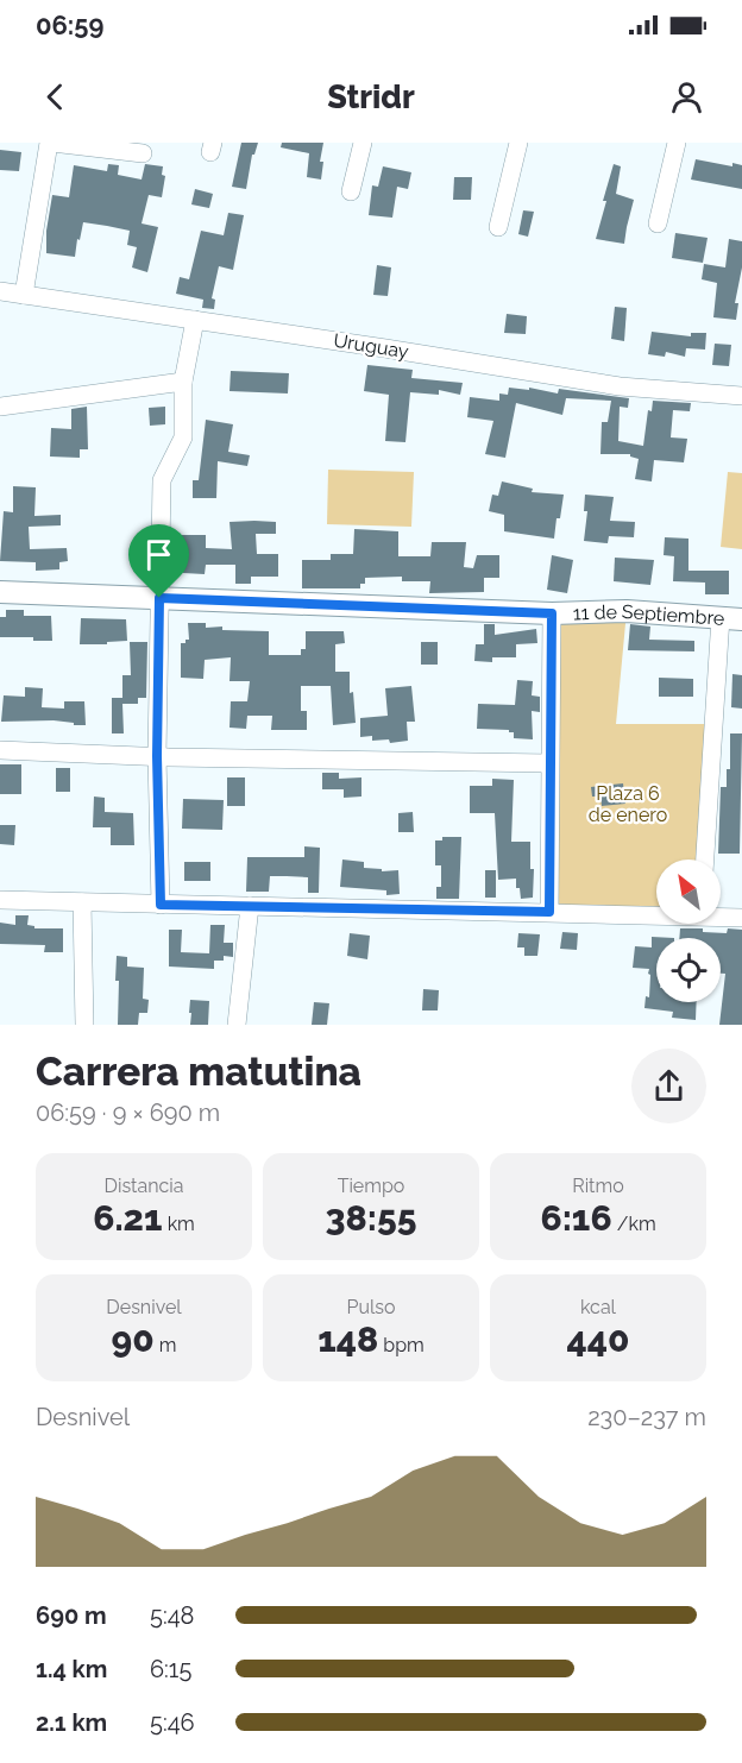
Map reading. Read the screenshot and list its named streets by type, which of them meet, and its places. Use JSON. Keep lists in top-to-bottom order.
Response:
{
  "streets": {
    "main road": ["11 de Septiembre"],
    "street": ["Uruguay"]
  },
  "parks": ["Plaza 6 de enero"],
  "north": "top left",
  "page": {
    "status": "06:59",
    "header": "Stridr",
    "heading": ["Carrera matutina", "06:59 · 9 × 690 m"],
    "stats": [
      ["Distancia", "6.21 km"],
      ["Tiempo", "38:55"],
      ["Ritmo", "6:16 /km"],
      ["Desnivel", "90 m"],
      ["Pulso", "148 bpm"],
      ["kcal", "440"]
    ],
    "chart": ["Desnivel", "230–237 m"],
    "list": [
      {
        "name": "690 m",
        "note": "5:48"
      },
      {
        "name": "1.4 km",
        "note": "6:15"
      },
      {
        "name": "2.1 km",
        "note": "5:46"
      }
    ]
  }
}
